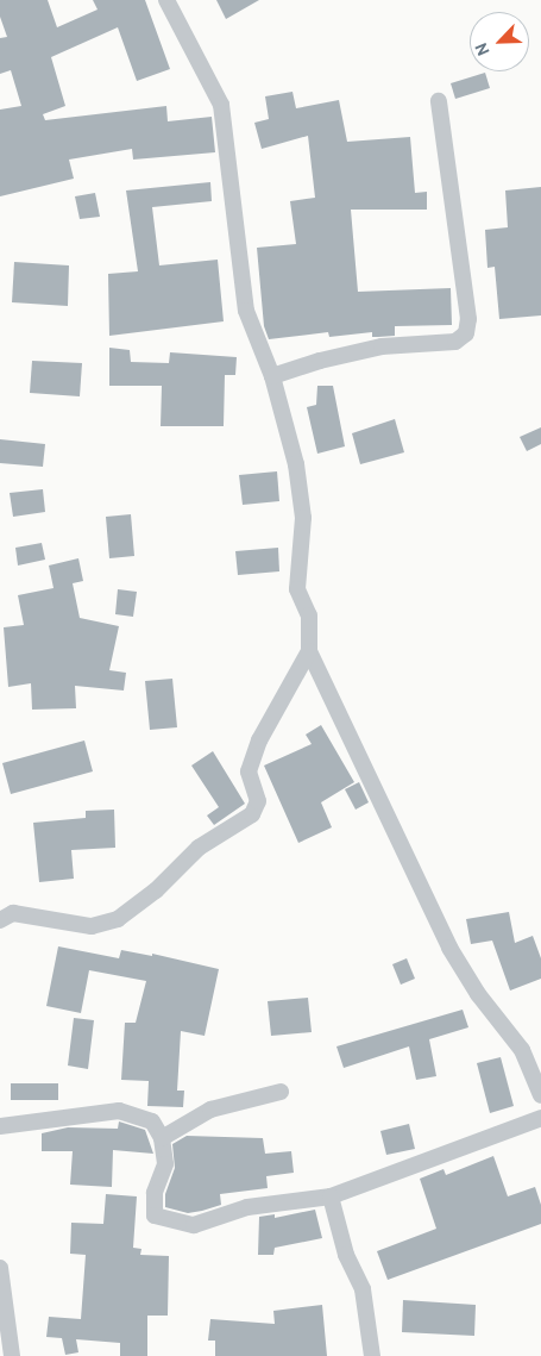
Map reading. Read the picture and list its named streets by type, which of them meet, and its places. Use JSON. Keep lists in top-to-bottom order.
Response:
{
  "north": "bottom left"
}
